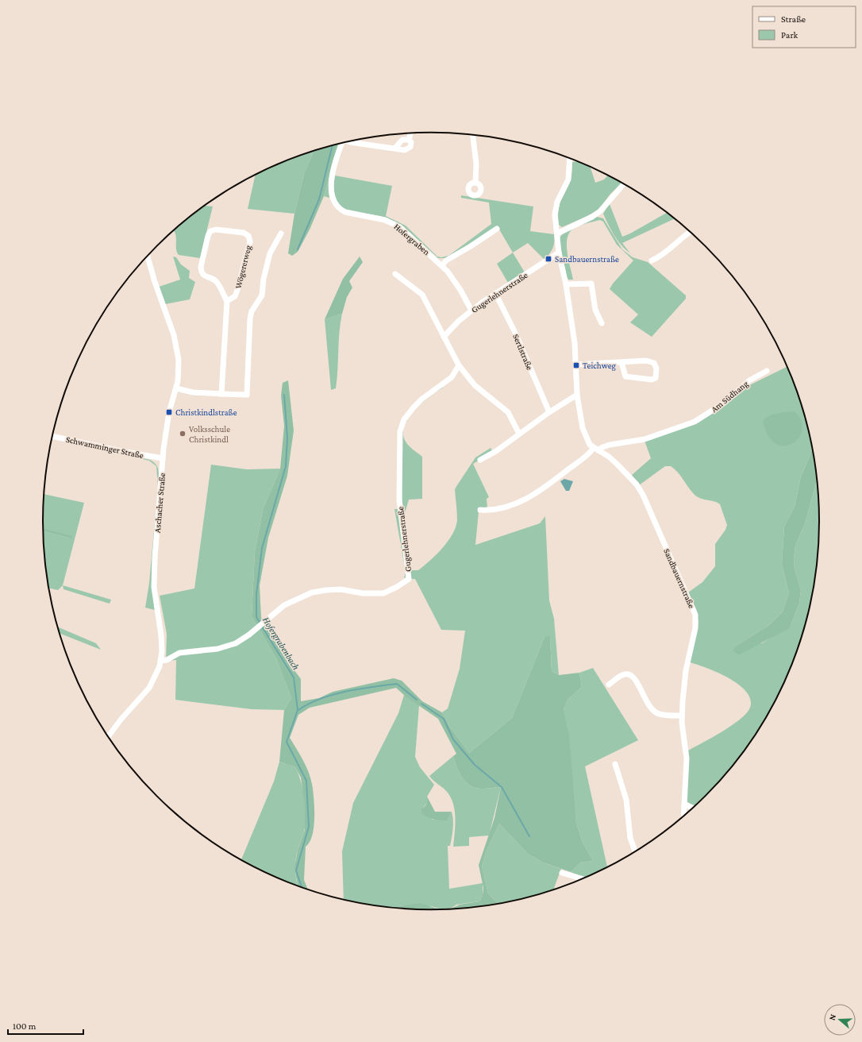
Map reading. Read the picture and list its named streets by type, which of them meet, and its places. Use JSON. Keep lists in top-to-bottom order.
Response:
{
  "streets": {
    "street": [
      "Hofergraben",
      "Wögererweg",
      "Gugerlehnerstraße",
      "Sertlstraße",
      "Am Südhang",
      "Schwamminger Straße",
      "Aschacher Straße",
      "Sandbauernstraße"
    ]
  },
  "crossings": [
    ["Hofergraben", "Gugerlehnerstraße"],
    ["Gugerlehnerstraße", "Sertlstraße"],
    ["Gugerlehnerstraße", "Aschacher Straße"],
    ["Gugerlehnerstraße", "Sandbauernstraße"],
    ["Am Südhang", "Sandbauernstraße"],
    ["Schwamminger Straße", "Aschacher Straße"]
  ],
  "water": ["Hofergrabenbach"],
  "places": {
    "transit": ["Sandbauernstraße", "Teichweg", "Christkindlstraße"],
    "other": ["Volksschule Christkindl"]
  },
  "legend": ["Straße", "Park"],
  "scale_bar": "100 m",
  "north": "left"
}
